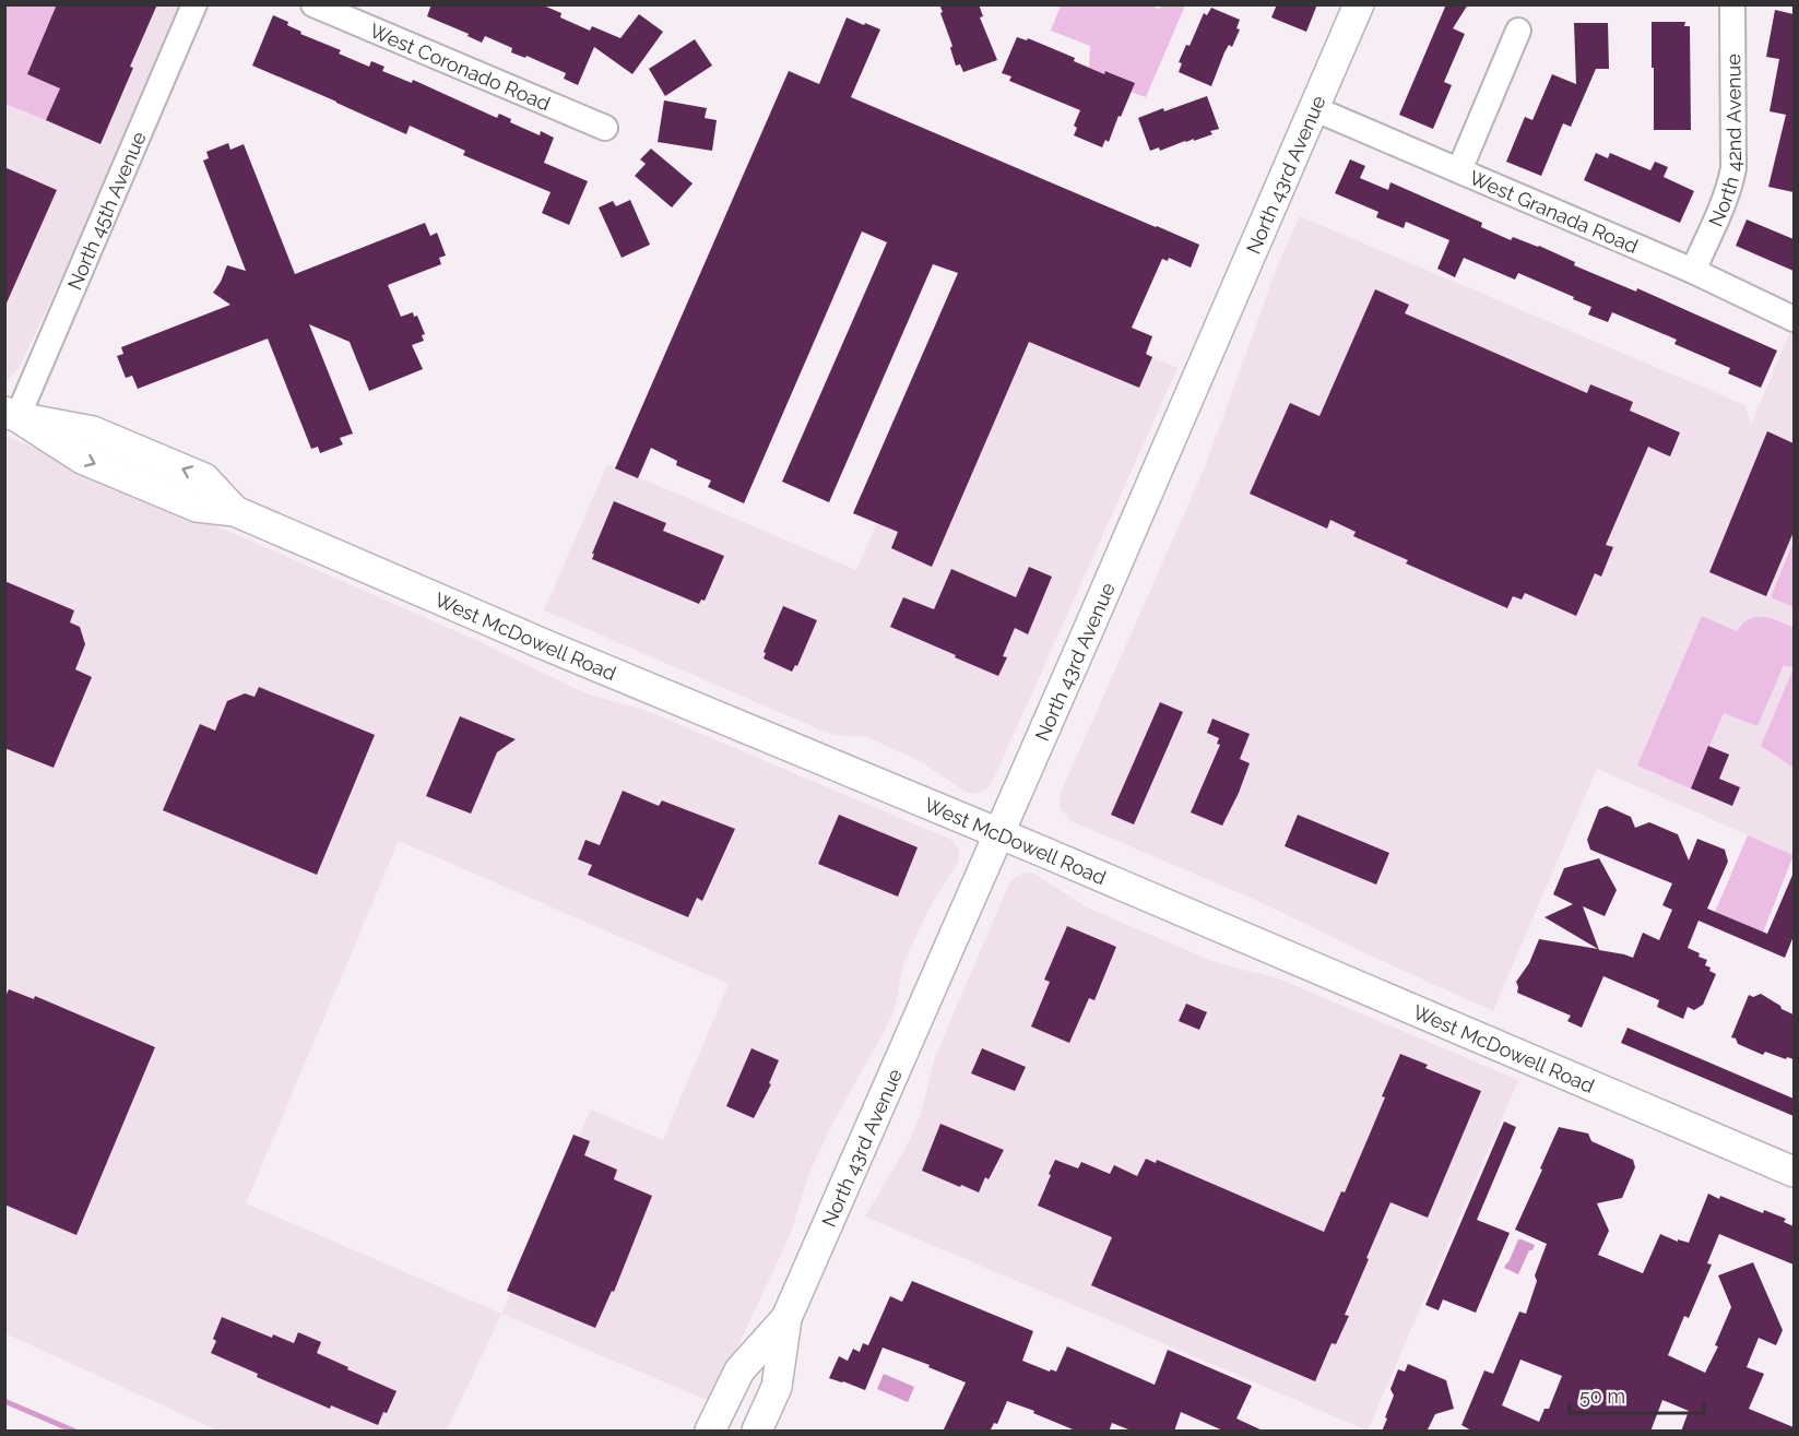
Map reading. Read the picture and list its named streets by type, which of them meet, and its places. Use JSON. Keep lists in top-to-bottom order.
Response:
{
  "streets": {
    "main road": ["North 43rd Avenue", "West McDowell Road"],
    "street": [
      "West Coronado Road",
      "North 42nd Avenue",
      "North 45th Avenue",
      "West Granada Road"
    ]
  },
  "crossings": [
    ["North 42nd Avenue", "West Granada Road"],
    ["North 43rd Avenue", "West Granada Road"],
    ["North 43rd Avenue", "West McDowell Road"],
    ["North 45th Avenue", "West McDowell Road"]
  ],
  "scale_bar": "50 m"
}
